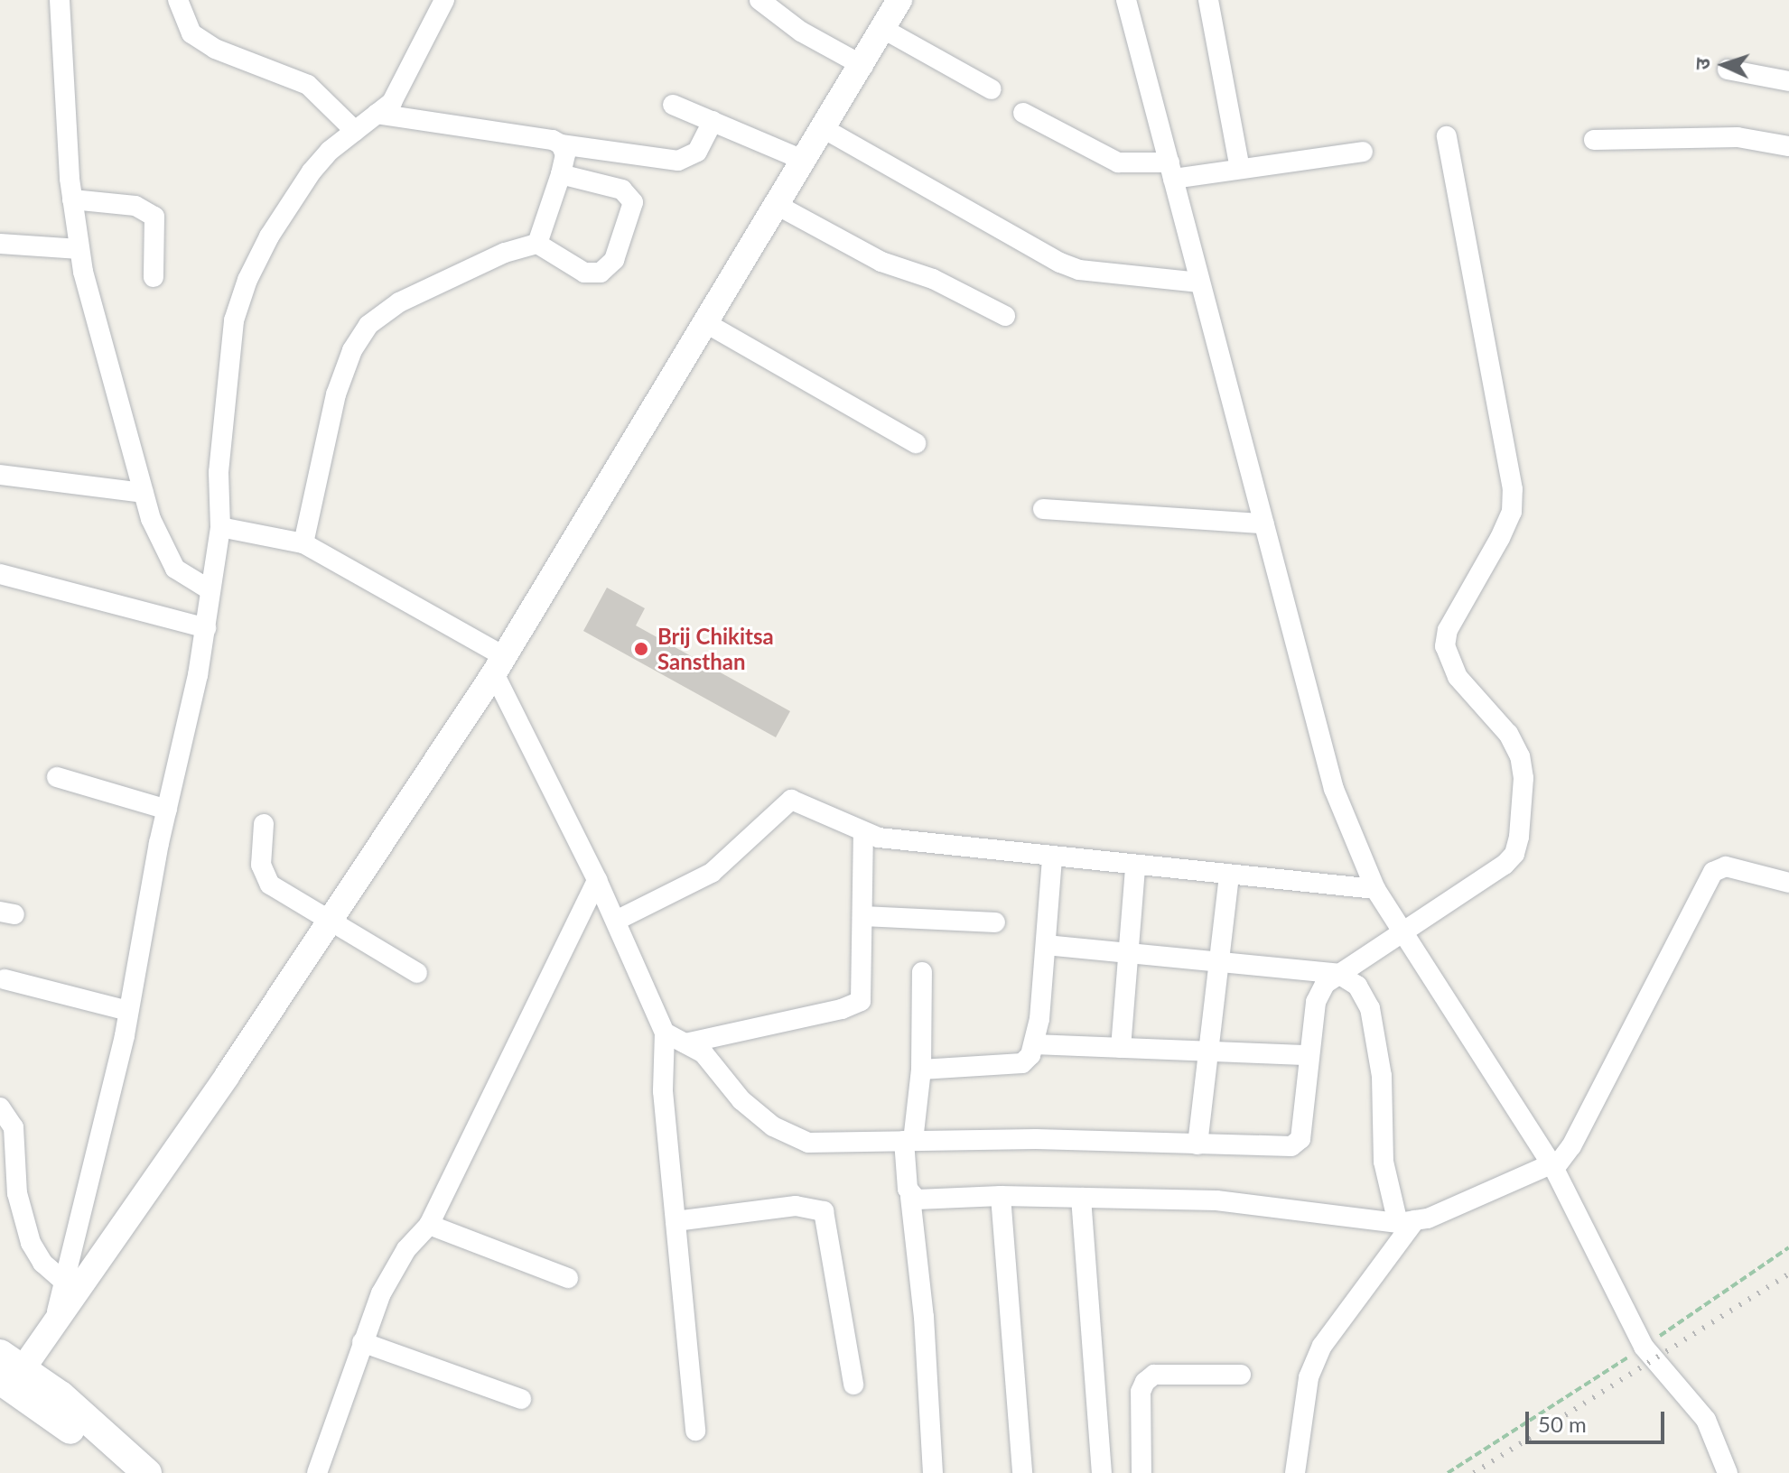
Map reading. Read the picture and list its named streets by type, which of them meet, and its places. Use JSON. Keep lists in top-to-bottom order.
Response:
{
  "places": ["Brij Chikitsa Sansthan"],
  "scale_bar": "50 m",
  "north": "left"
}
